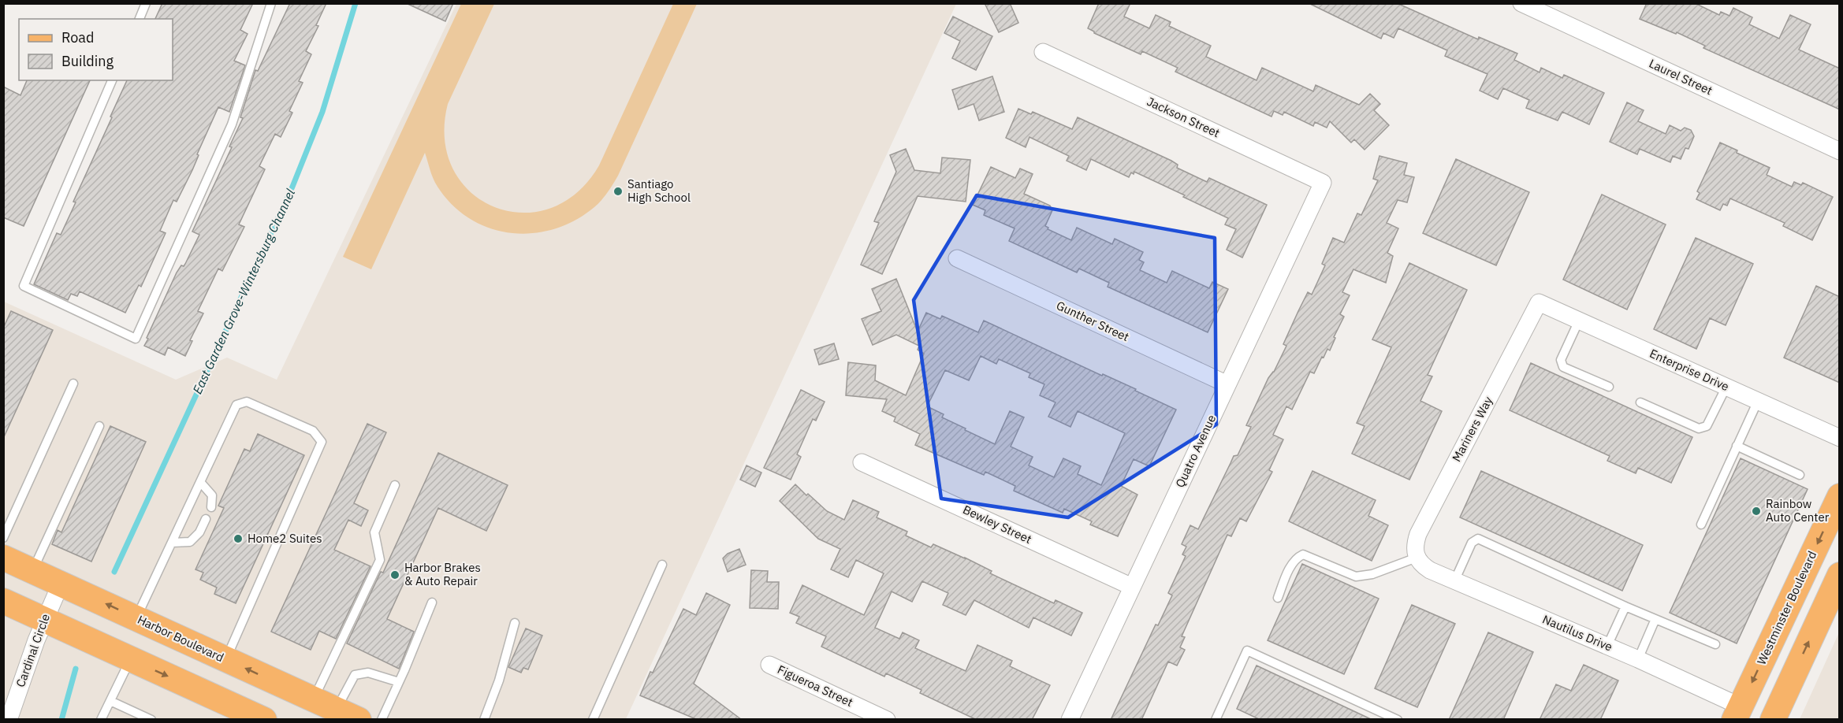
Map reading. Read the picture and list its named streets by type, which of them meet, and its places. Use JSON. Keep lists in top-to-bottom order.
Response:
{
  "streets": {
    "main road": ["Westminster Boulevard", "Harbor Boulevard"],
    "street": [
      "Laurel Street",
      "Jackson Street",
      "Gunther Street",
      "Enterprise Drive",
      "Mariners Way",
      "Quatro Avenue",
      "Bewley Street",
      "Nautilus Drive",
      "Cardinal Circle",
      "Figueroa Street"
    ]
  },
  "crossings": [
    ["Jackson Street", "Quatro Avenue"],
    ["Gunther Street", "Quatro Avenue"],
    ["Enterprise Drive", "Mariners Way"],
    ["Mariners Way", "Nautilus Drive"],
    ["Quatro Avenue", "Bewley Street"],
    ["Westminster Boulevard", "Nautilus Drive"],
    ["Harbor Boulevard", "Cardinal Circle"]
  ],
  "water": ["East Garden Grove-Wintersburg Channel"],
  "places": [
    "Santiago High School",
    "Rainbow Auto Center",
    "Home2 Suites",
    "Harbor Brakes & Auto Repair"
  ],
  "legend": ["Road", "Building"]
}
